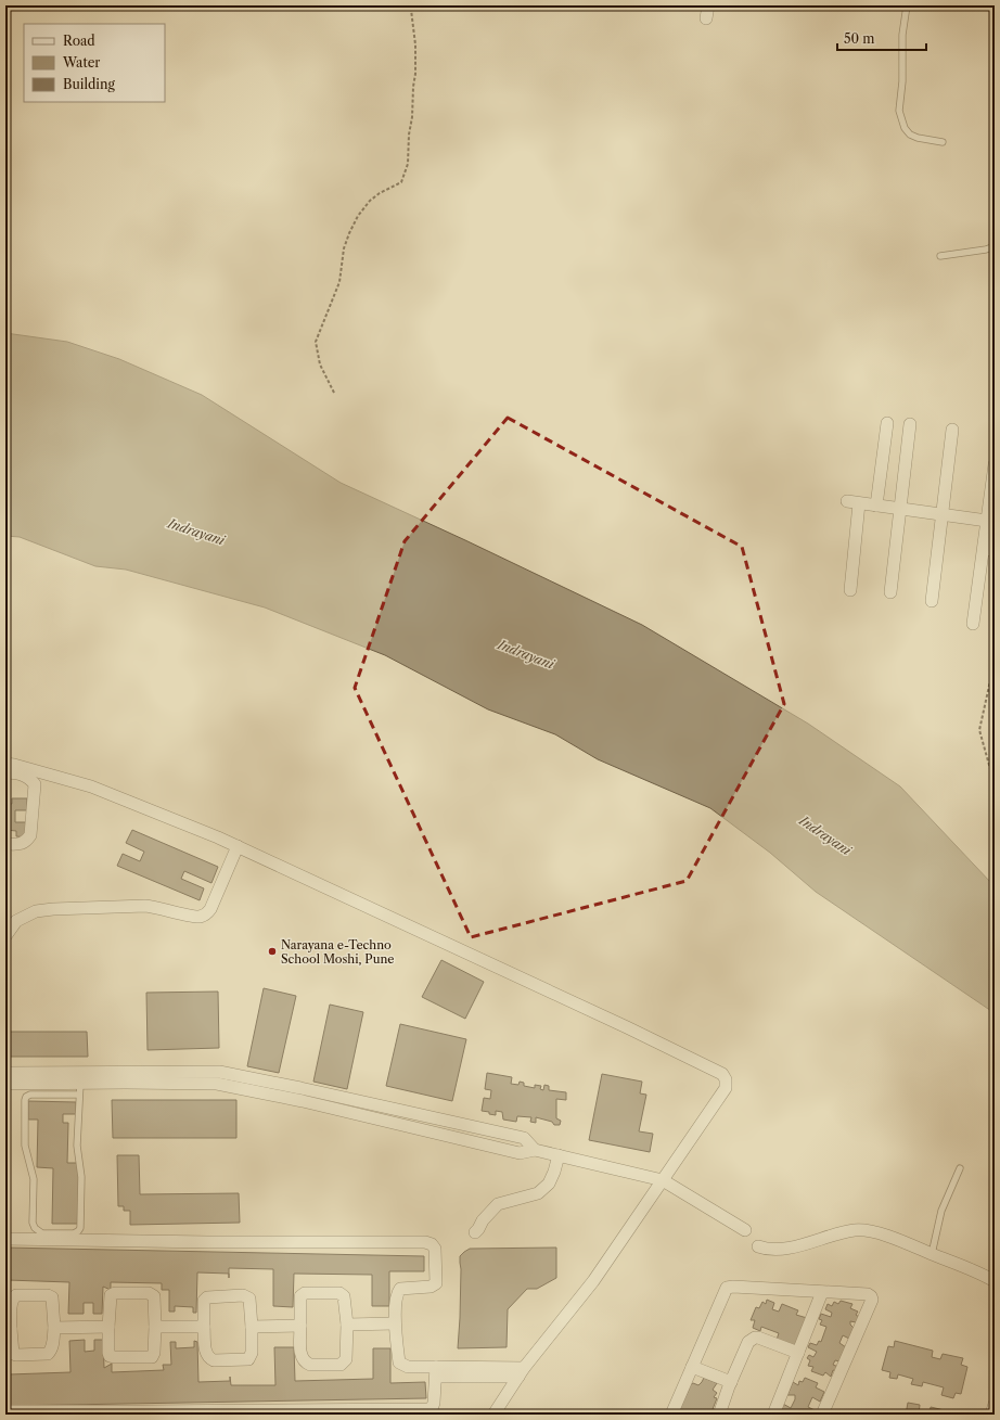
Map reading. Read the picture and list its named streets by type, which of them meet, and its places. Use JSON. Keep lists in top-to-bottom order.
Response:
{
  "water": ["Indrayani"],
  "places": ["Narayana e-Techno School Moshi, Pune"],
  "legend": ["Road", "Water", "Building"],
  "scale_bar": "50 m"
}
